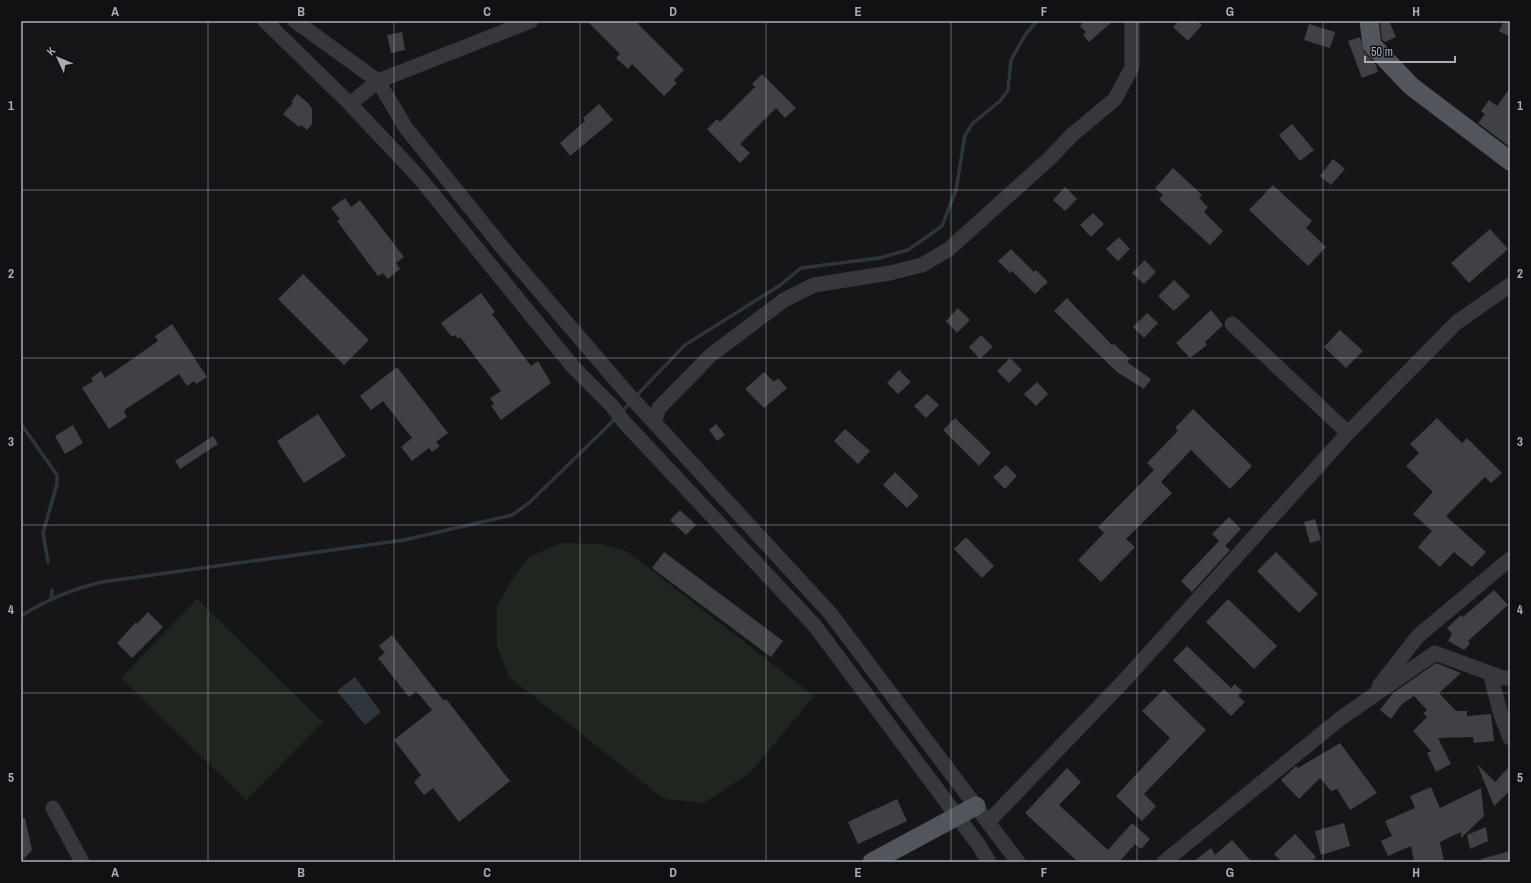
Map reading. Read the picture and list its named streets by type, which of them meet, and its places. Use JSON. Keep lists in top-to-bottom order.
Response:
{
  "scale_bar": "50 m",
  "north": "top left",
  "grid": {
    "columns": [
      "A",
      "B",
      "C",
      "D",
      "E",
      "F",
      "G",
      "H"
    ],
    "rows": [
      "1",
      "2",
      "3",
      "4",
      "5"
    ]
  }
}
